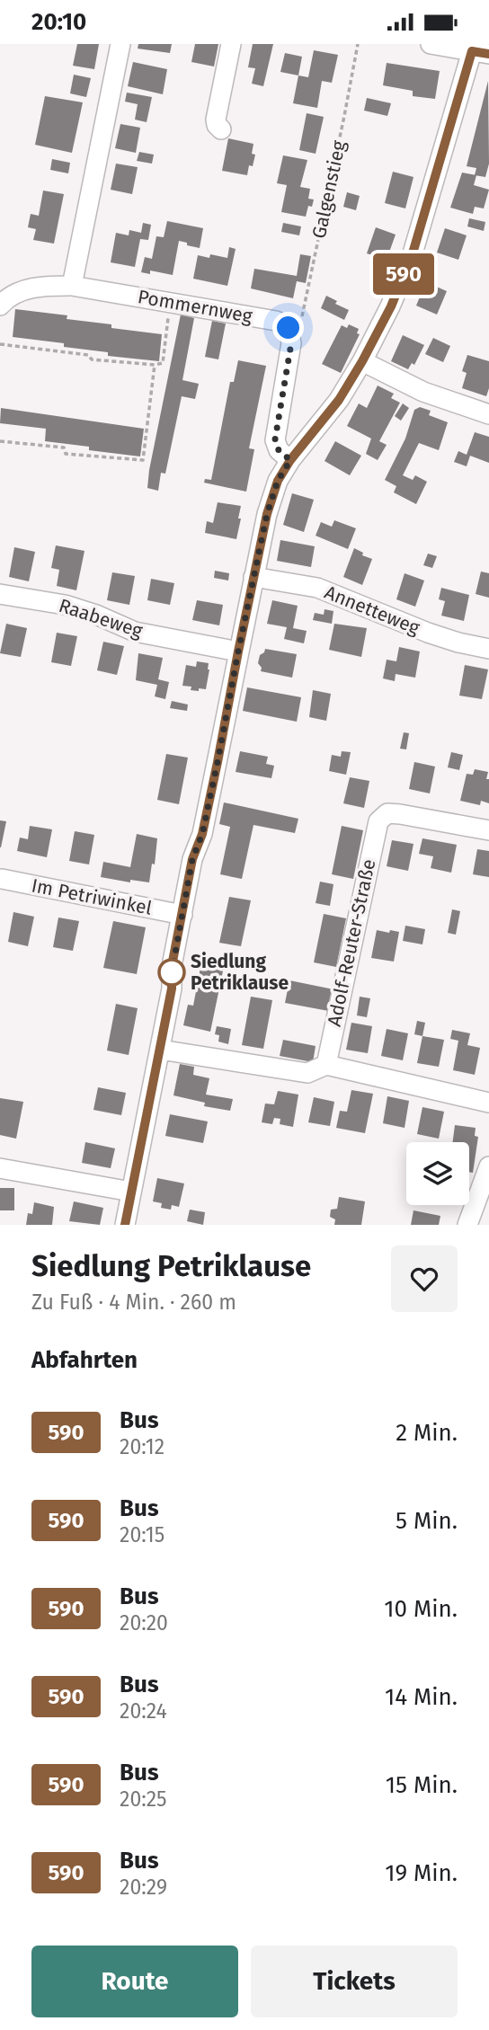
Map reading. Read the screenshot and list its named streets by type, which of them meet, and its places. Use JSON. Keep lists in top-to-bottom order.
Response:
{
  "streets": {
    "street": [
      "Pommernweg",
      "Annetteweg",
      "Raabeweg",
      "Im Petriwinkel",
      "Adolf-Reuter-Straße"
    ],
    "path": ["Galgenstieg"]
  },
  "crossings": [
    ["Galgenstieg", "Pommernweg"]
  ],
  "places": ["Siedlung Petriklause"],
  "lines": ["bus line 590"],
  "page": {
    "status": "20:10",
    "on_map": "590",
    "heading": [
      ["Siedlung Petriklause", "Zu Fuß · 4 Min. · 260 m"],
      "Abfahrten"
    ],
    "list": [
      {
        "mark": "590",
        "name": "Bus",
        "note": "20:12",
        "value": "2 Min."
      },
      {
        "mark": "590",
        "name": "Bus",
        "note": "20:15",
        "value": "5 Min."
      },
      {
        "mark": "590",
        "name": "Bus",
        "note": "20:20",
        "value": "10 Min."
      },
      {
        "mark": "590",
        "name": "Bus",
        "note": "20:24",
        "value": "14 Min."
      },
      {
        "mark": "590",
        "name": "Bus",
        "note": "20:25",
        "value": "15 Min."
      },
      {
        "mark": "590",
        "name": "Bus",
        "note": "20:29",
        "value": "19 Min."
      }
    ],
    "buttons": ["Route", "Tickets"]
  }
}
